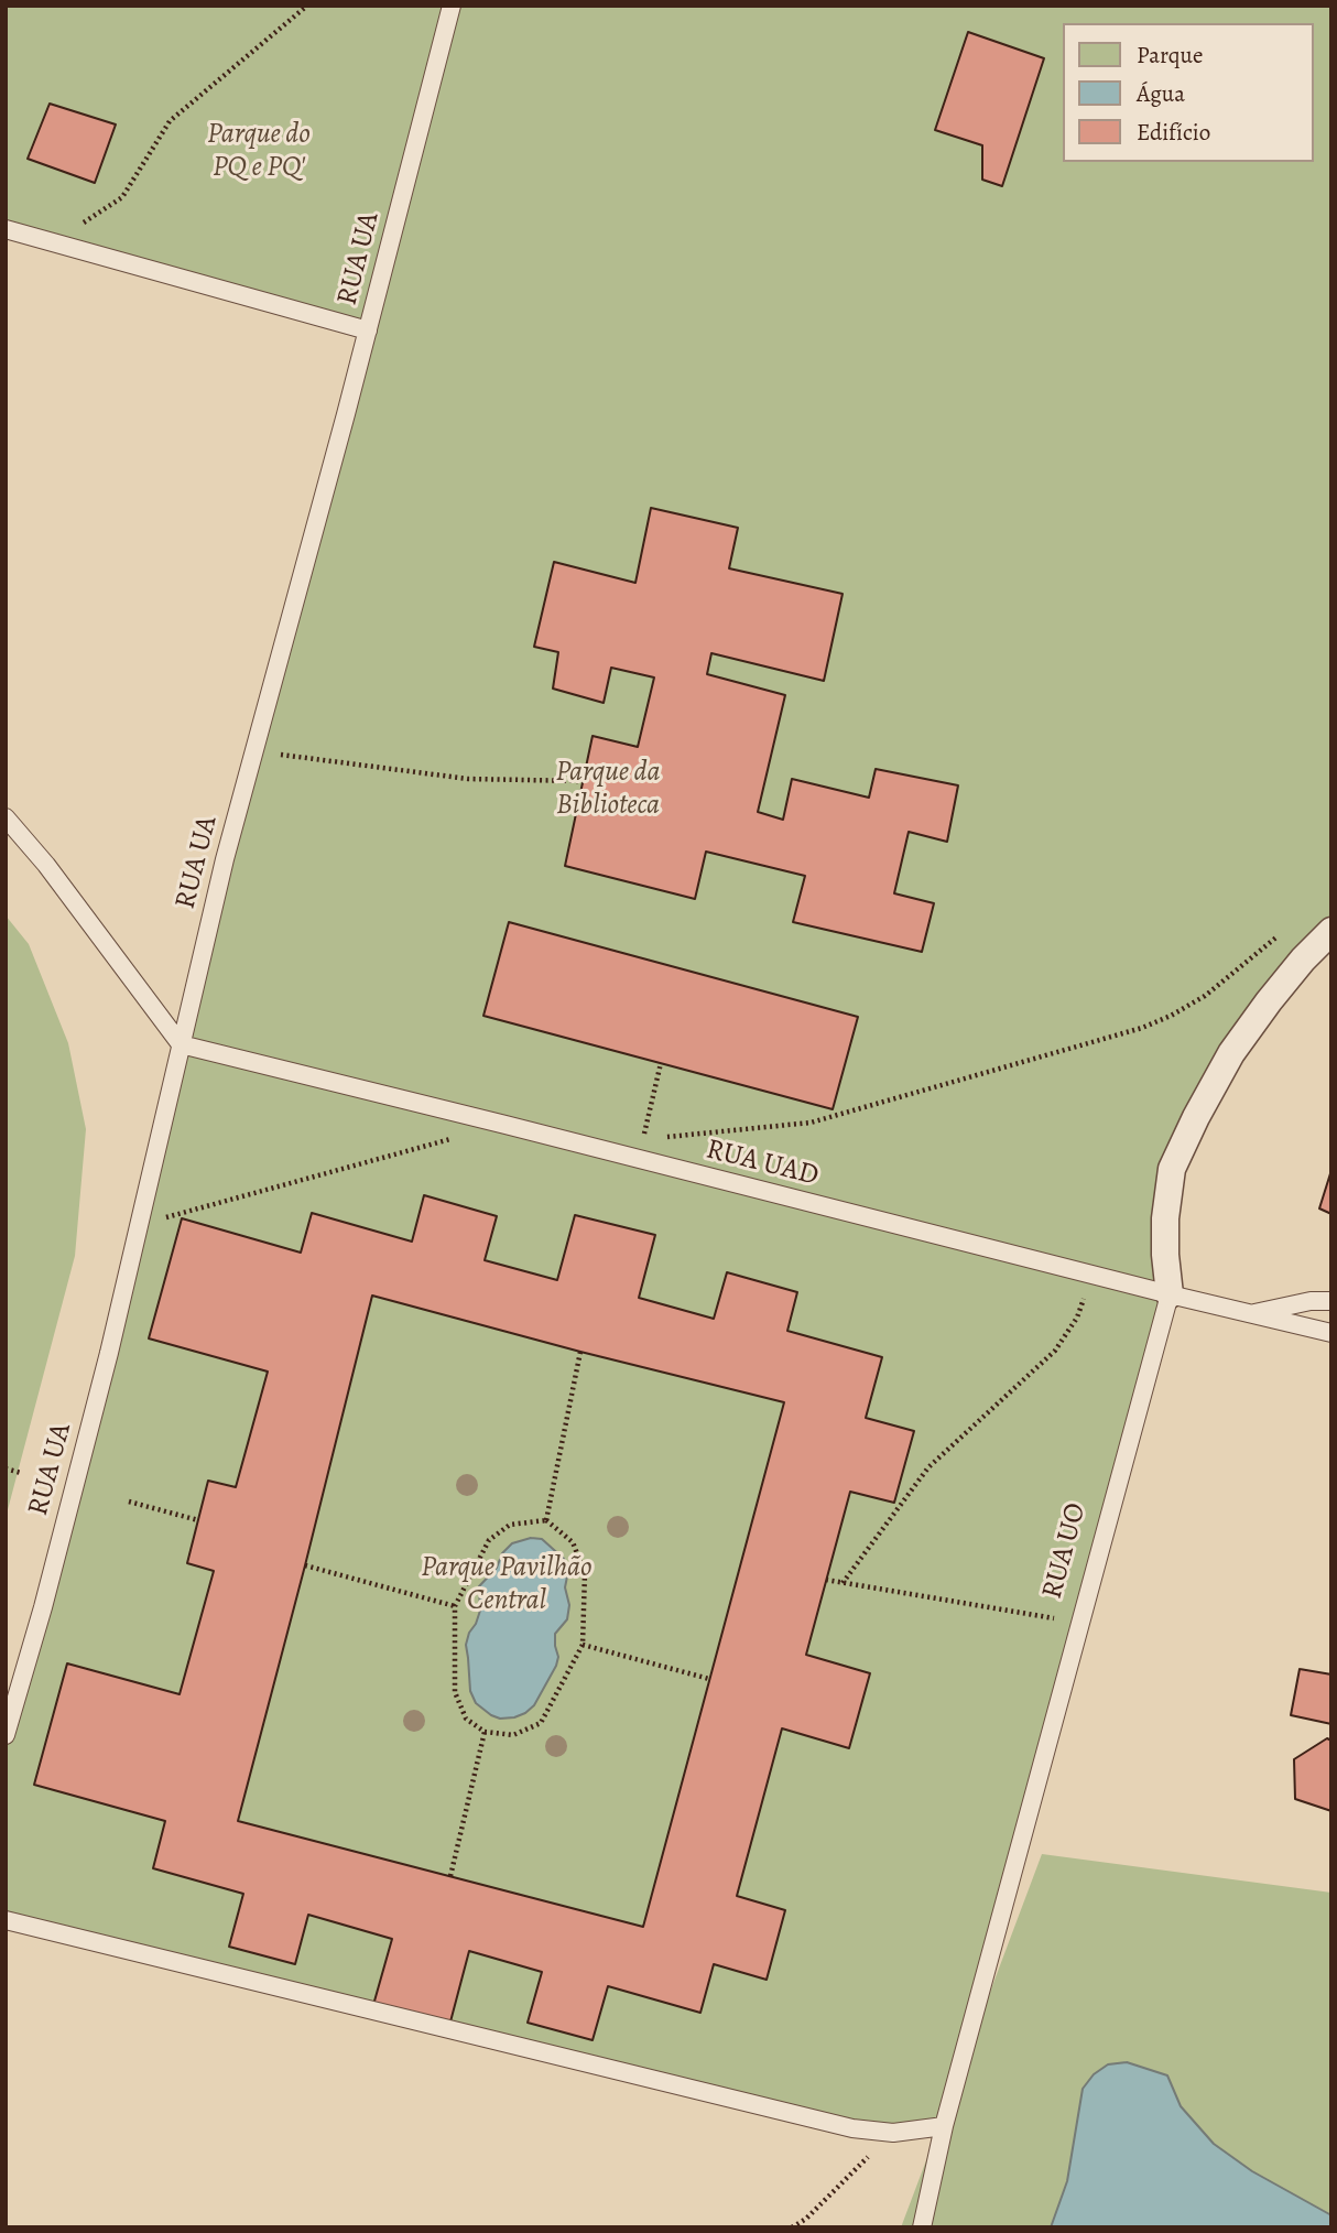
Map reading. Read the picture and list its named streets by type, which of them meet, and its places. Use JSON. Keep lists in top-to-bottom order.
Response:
{
  "streets": {
    "street": ["RUA UO"],
    "lane": ["RUA UA", "RUA UAD"]
  },
  "crossings": [
    ["RUA UA", "RUA UAD"],
    ["RUA UAD", "RUA UO"]
  ],
  "parks": ["Parque do PQ e PQ'", "Parque da Biblioteca", "Parque Pavilhão Central"],
  "legend": ["Parque", "Água", "Edifício"]
}
